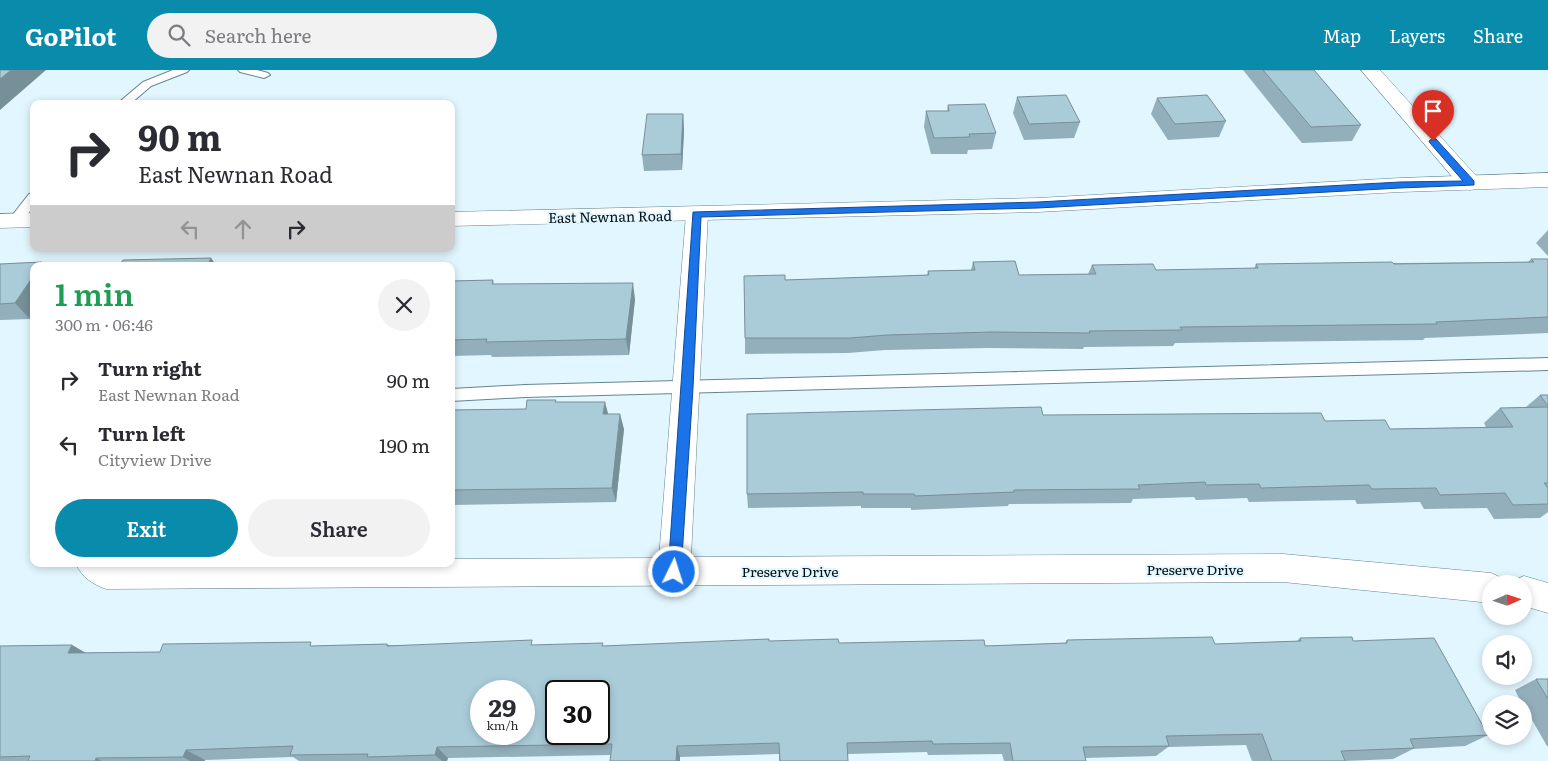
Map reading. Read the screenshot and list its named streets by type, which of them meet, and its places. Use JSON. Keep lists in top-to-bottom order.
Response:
{
  "streets": {
    "street": ["East Newnan Road", "Preserve Drive"]
  },
  "north": "right",
  "page": {
    "header": "GoPilot",
    "search": "Search here",
    "nav": ["Map", "Layers", "Share"],
    "turn": ["90 m", "East Newnan Road"],
    "heading": ["1 min", "300 m · 06:46"],
    "list": [
      {
        "name": "Turn right",
        "note": "East Newnan Road",
        "value": "90 m"
      },
      {
        "name": "Turn left",
        "note": "Cityview Drive",
        "value": "190 m"
      }
    ],
    "buttons": ["Exit", "Share"],
    "speed": "29 km/h",
    "limit": "30"
  }
}
